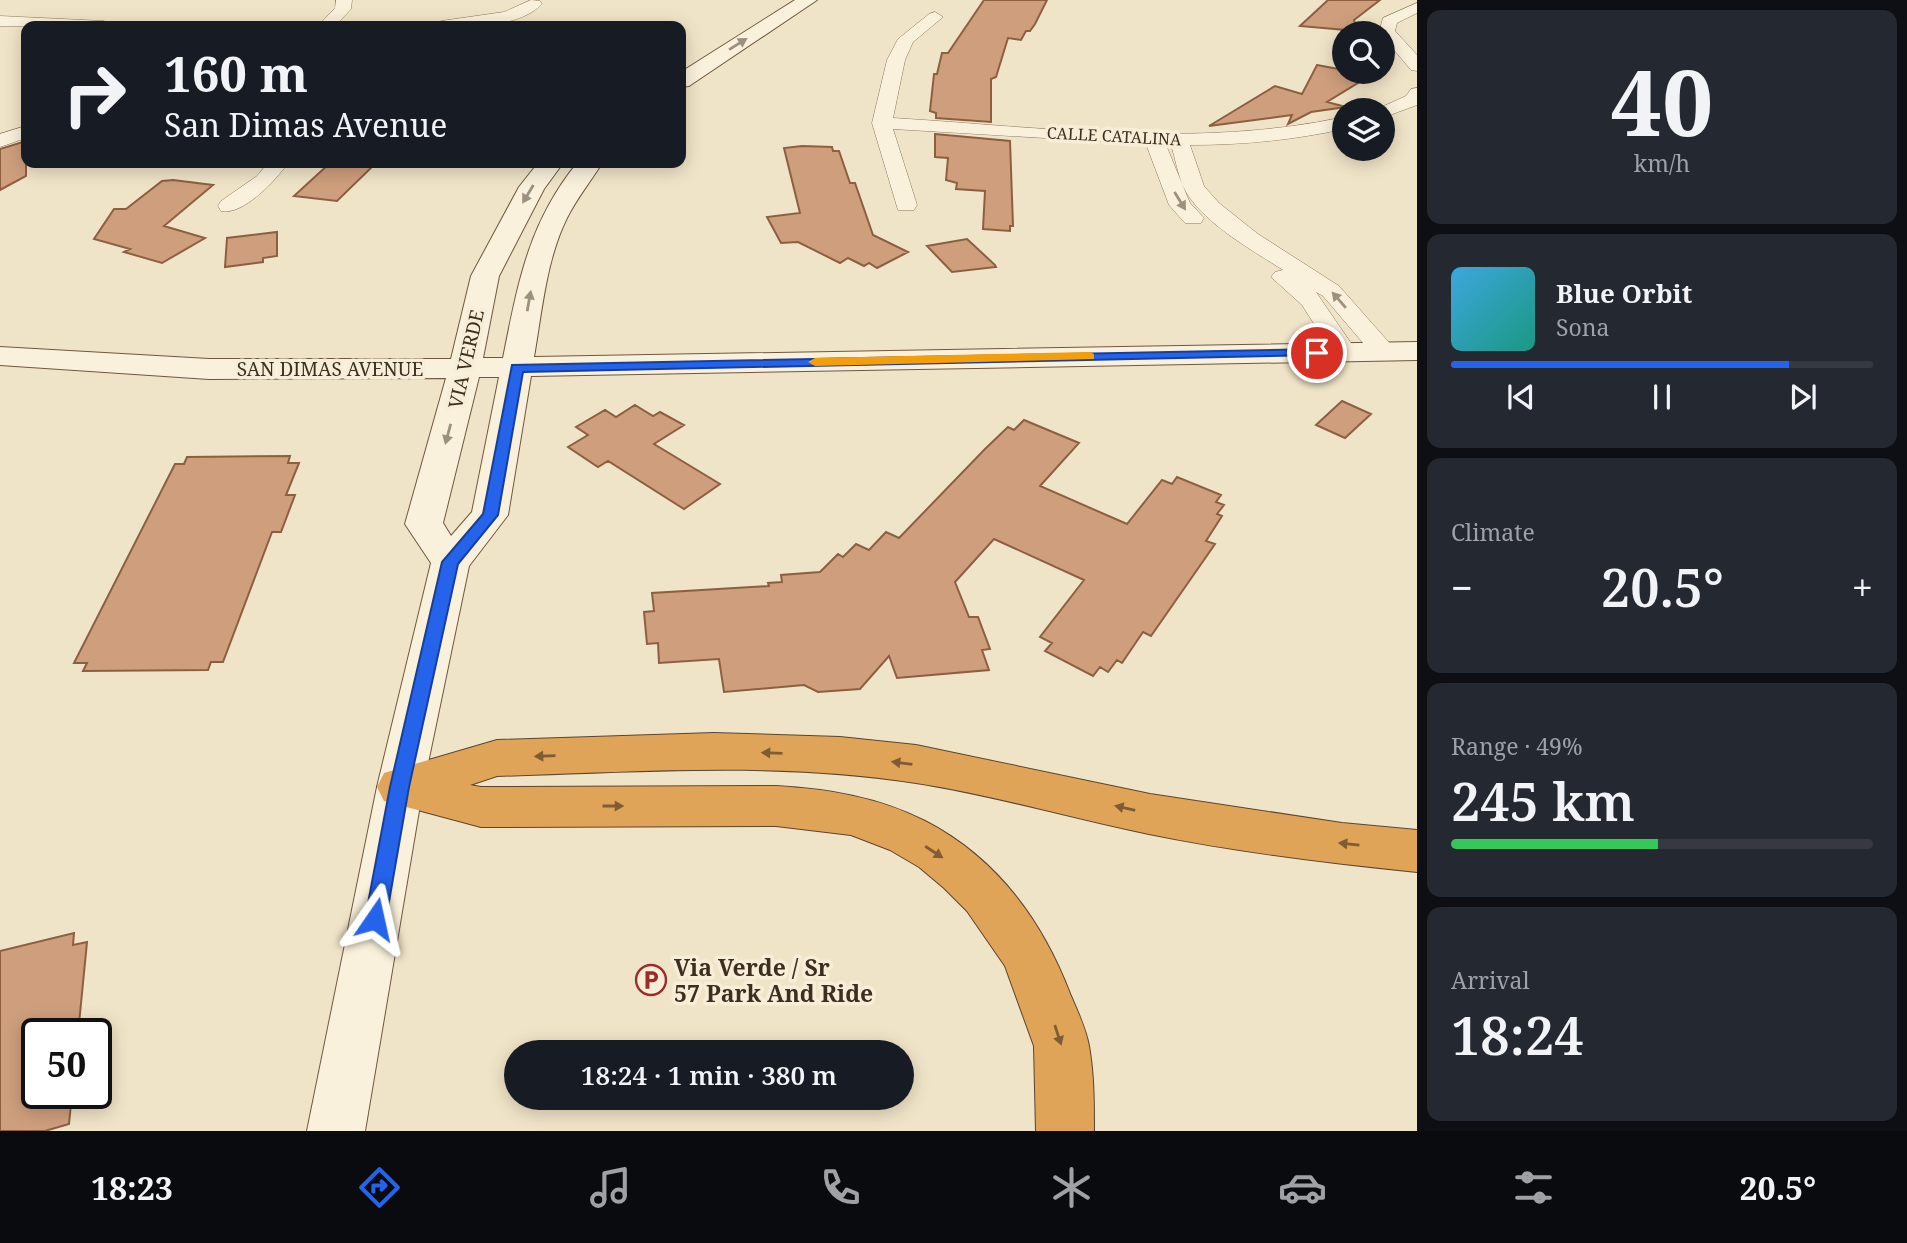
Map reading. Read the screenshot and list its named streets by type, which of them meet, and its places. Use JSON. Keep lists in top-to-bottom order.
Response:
{
  "streets": {
    "main road": ["VIA VERDE", "SAN DIMAS AVENUE"],
    "street": ["CALLE CATALINA"]
  },
  "crossings": [
    ["VIA VERDE", "SAN DIMAS AVENUE"]
  ],
  "places": {
    "parking": ["Via Verde / Sr 57 Park And Ride"]
  },
  "page": {
    "tile": [
      ["40", "km/h"],
      "Climate",
      ["Range · 49%", "245 km"],
      ["Arrival", "18:24"]
    ],
    "turn": ["160 m", "San Dimas Avenue"],
    "song": ["Blue Orbit", "Sona"],
    "heat": ["−", "20.5°", "+"],
    "limit": "50",
    "trip": "18:24 · 1 min · 380 m",
    "tabs": ["18:23", "20.5°"]
  }
}
